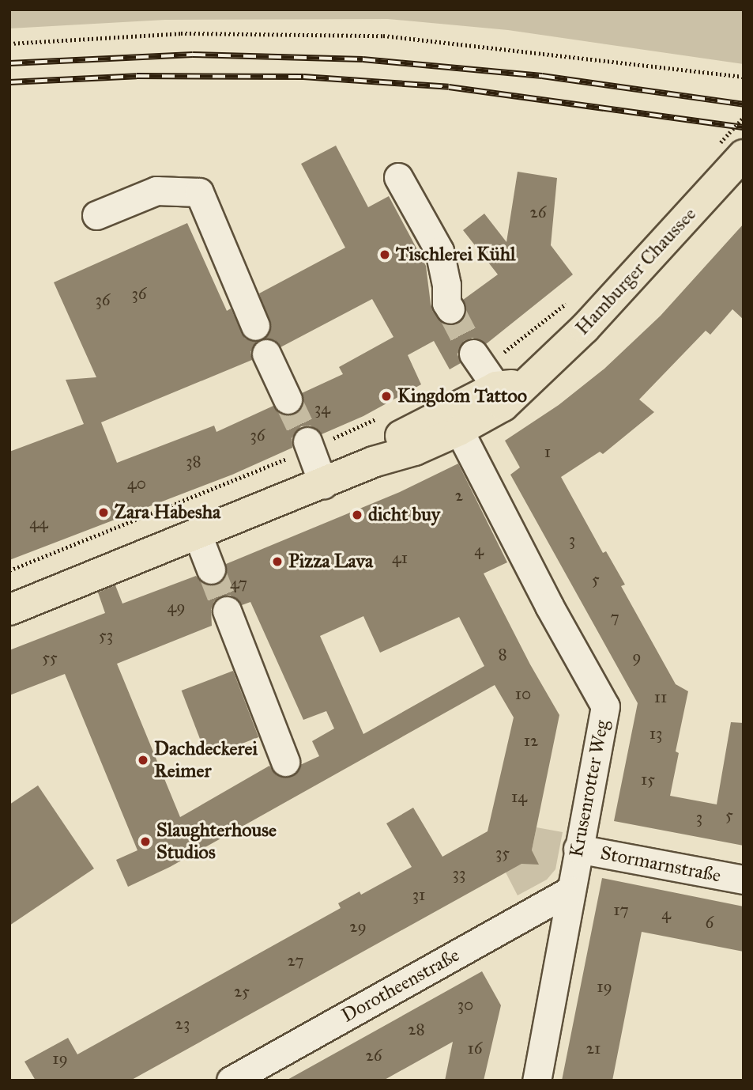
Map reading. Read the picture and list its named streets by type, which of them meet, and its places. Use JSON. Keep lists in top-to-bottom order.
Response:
{
  "streets": {
    "main road": ["Hamburger Chaussee"],
    "street": ["Krusenrotter Weg", "Stormarnstraße", "Dorotheenstraße"]
  },
  "crossings": [
    ["Hamburger Chaussee", "Krusenrotter Weg"],
    ["Krusenrotter Weg", "Stormarnstraße"],
    ["Krusenrotter Weg", "Dorotheenstraße"]
  ],
  "places": [
    "Tischlerei Kühl",
    "Kingdom Tattoo",
    "Zara Habesha",
    "dicht buy",
    "Pizza Lava",
    "Dachdeckerei Reimer",
    "Slaughterhouse Studios"
  ],
  "house_numbers": [
    "26",
    "36",
    "36",
    "34",
    "36",
    "1",
    "38",
    "40",
    "2",
    "44",
    "3",
    "4",
    "41",
    "5",
    "47",
    "49",
    "7",
    "53",
    "8",
    "9",
    "55",
    "10",
    "11",
    "13",
    "12",
    "15",
    "14",
    "5",
    "3",
    "35",
    "33",
    "31",
    "17",
    "4",
    "6",
    "29",
    "27",
    "19",
    "25",
    "30",
    "23",
    "28",
    "16",
    "21",
    "26",
    "19"
  ]
}
